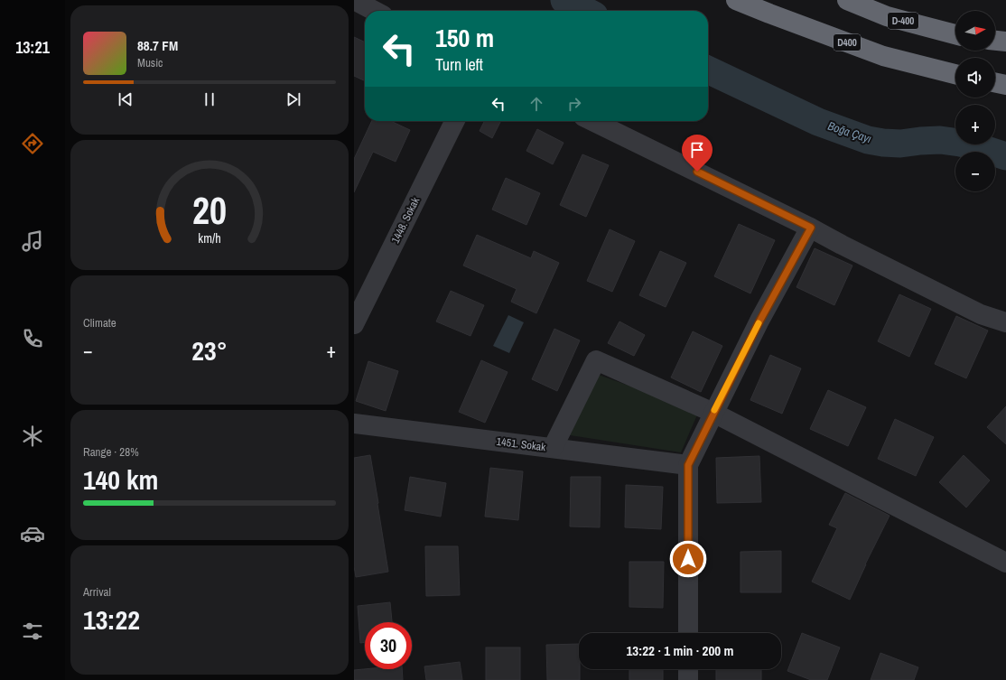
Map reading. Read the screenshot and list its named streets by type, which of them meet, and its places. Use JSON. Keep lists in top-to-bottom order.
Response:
{
  "streets": {
    "highway": ["D-400", "D400"],
    "street": ["1448. Sokak", "1451. Sokak"]
  },
  "water": ["Boğa Çayı"],
  "north": "right",
  "page": {
    "tabs": "13:21",
    "map_buttons": ["+", "−"],
    "turn": ["150 m", "Turn left"],
    "song": ["88.7 FM", "Music"],
    "tile": [
      "Climate",
      ["Range · 28%", "140 km"],
      ["Arrival", "13:22"]
    ],
    "heat": ["−", "23°", "+"],
    "limit": "30",
    "trip": "13:22 · 1 min · 200 m",
    "gauge": ["20", "km/h"]
  }
}
